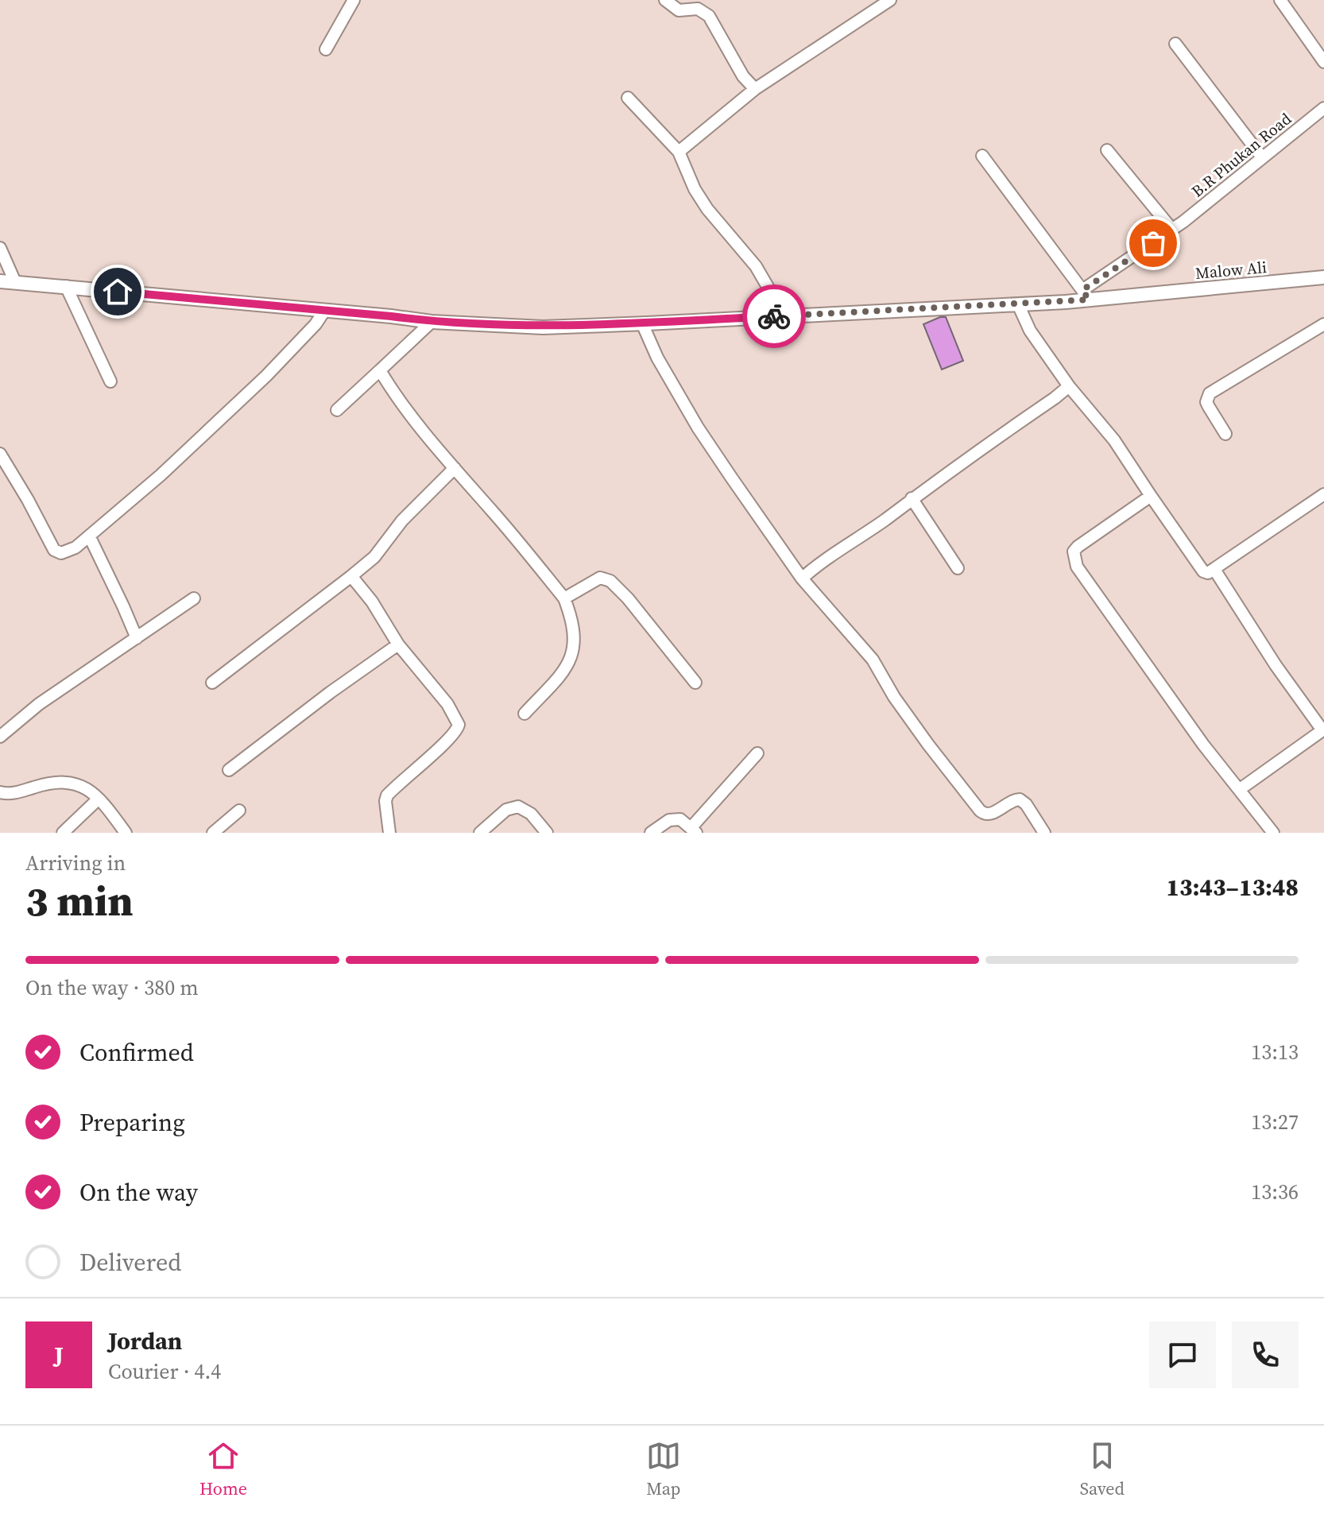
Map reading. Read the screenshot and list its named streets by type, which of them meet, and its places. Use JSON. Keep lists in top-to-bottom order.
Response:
{
  "streets": {
    "street": ["B.R Phukan Road", "Malow Ali"]
  },
  "crossings": [
    ["B.R Phukan Road", "Malow Ali"]
  ],
  "page": {
    "heading": ["3 min", "Arriving in", "13:43–13:48"],
    "panel": ["Jordan", "Courier · 4.4"],
    "bar": "On the way · 380 m",
    "list": [
      ["Confirmed", "13:13"],
      ["Preparing", "13:27"],
      ["On the way", "13:36"],
      "Delivered"
    ],
    "round": "J",
    "tabs": ["Home", "Map", "Saved"]
  }
}
